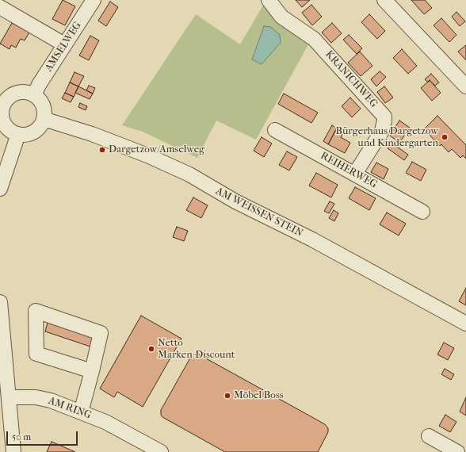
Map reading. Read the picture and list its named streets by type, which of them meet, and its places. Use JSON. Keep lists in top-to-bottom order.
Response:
{
  "streets": {
    "street": [
      "AMSELWEG",
      "KRANICHWEG",
      "REIHERWEG",
      "AM WEISSEN STEIN",
      "AM RING"
    ]
  },
  "crossings": [
    ["AMSELWEG", "AM WEISSEN STEIN"],
    ["KRANICHWEG", "REIHERWEG"]
  ],
  "places": [
    "Bürgerhaus Dargetzow und Kindergarten",
    "Dargetzow/Amselweg",
    "Netto Marken-Discount",
    "Möbel Boss"
  ],
  "scale_bar": "50 m"
}
